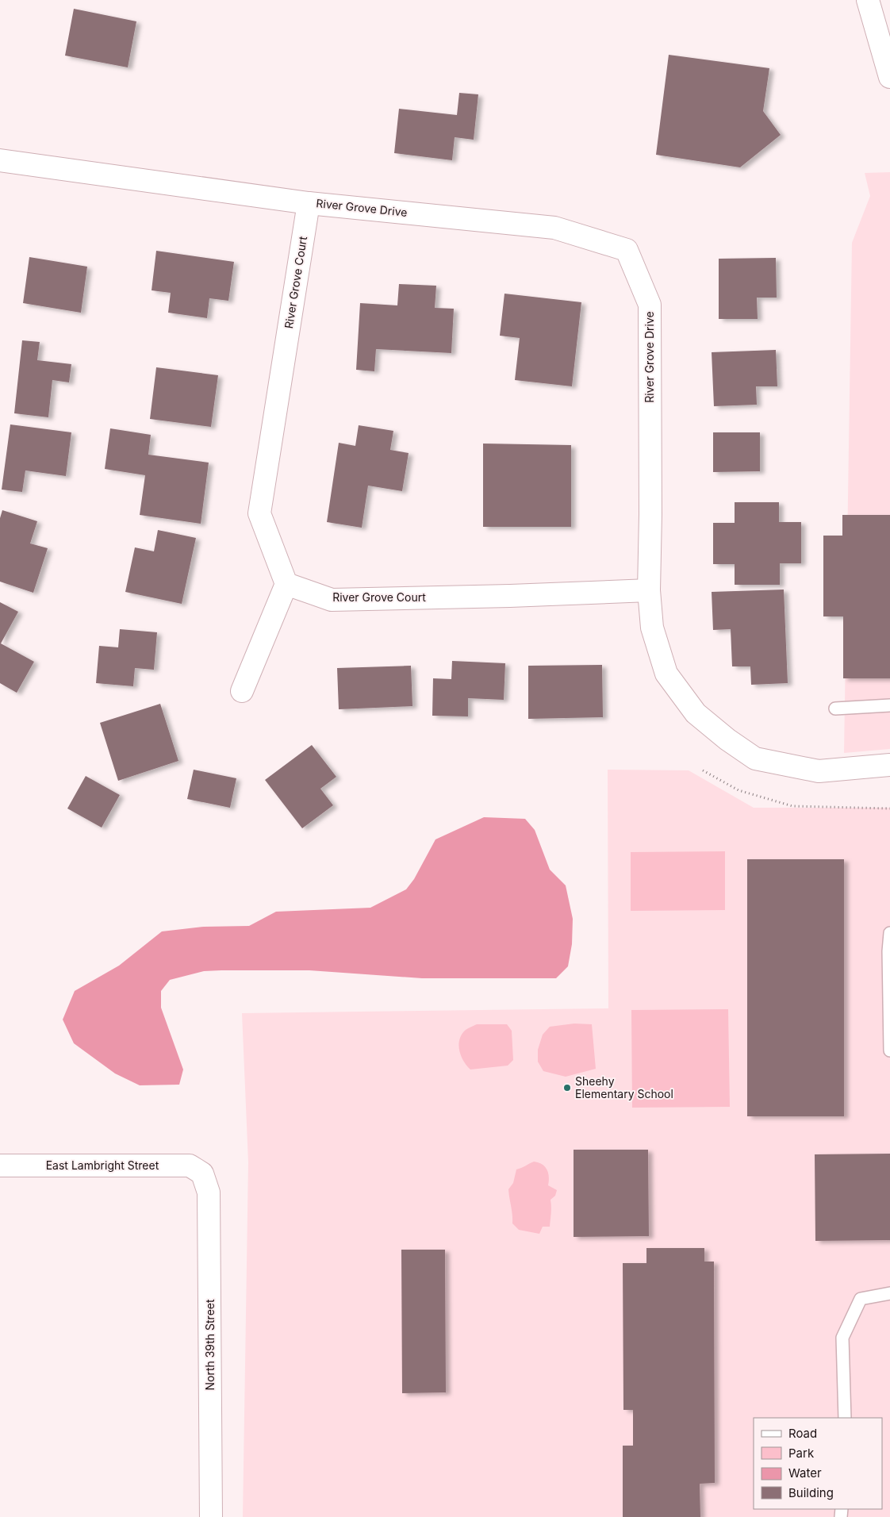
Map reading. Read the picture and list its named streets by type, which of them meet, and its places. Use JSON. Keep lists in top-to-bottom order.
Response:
{
  "streets": {
    "street": [
      "River Grove Drive",
      "River Grove Court",
      "East Lambright Street",
      "North 39th Street"
    ]
  },
  "crossings": [
    ["River Grove Drive", "River Grove Court"],
    ["East Lambright Street", "North 39th Street"]
  ],
  "places": ["Sheehy Elementary School"],
  "legend": [
    "Road",
    "Park",
    "Water",
    "Building"
  ]
}
